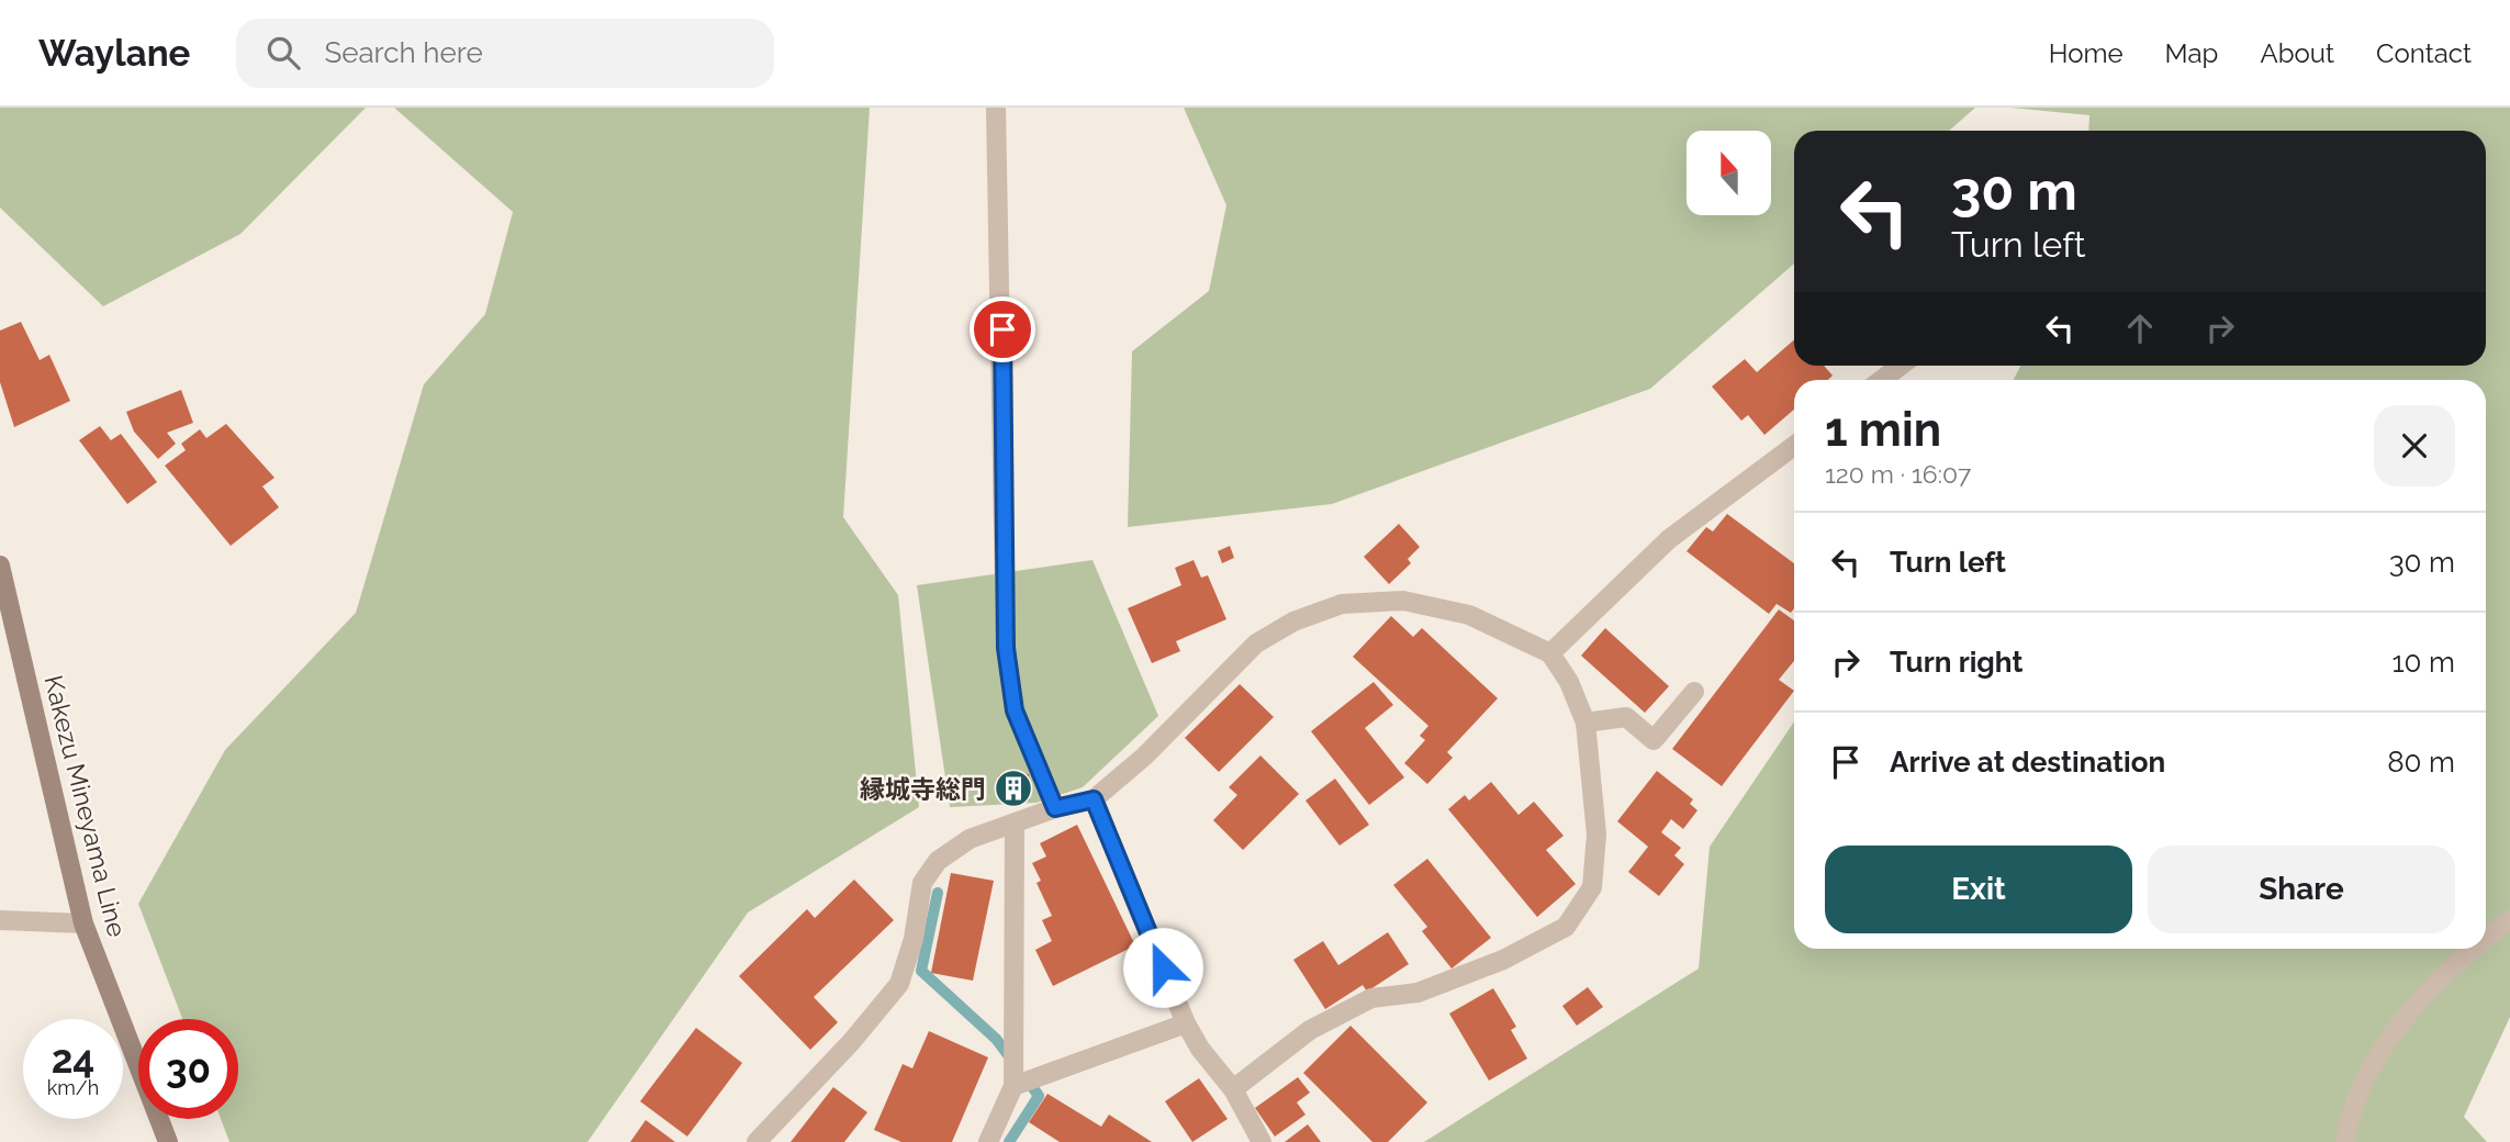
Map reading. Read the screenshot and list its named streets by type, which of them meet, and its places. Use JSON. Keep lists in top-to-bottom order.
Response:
{
  "streets": {
    "main road": ["Kakezu Mineyama Line"]
  },
  "places": {
    "building": ["縁城寺総門"]
  },
  "north": "top",
  "page": {
    "header": "Waylane",
    "search": "Search here",
    "nav": [
      "Home",
      "Map",
      "About",
      "Contact"
    ],
    "turn": ["30 m", "Turn left"],
    "heading": ["1 min", "120 m · 16:07"],
    "list": [
      {
        "name": "Turn left",
        "value": "30 m"
      },
      {
        "name": "Turn right",
        "value": "10 m"
      },
      {
        "name": "Arrive at destination",
        "value": "80 m"
      }
    ],
    "buttons": ["Exit", "Share"],
    "speed": "24 km/h",
    "limit": "30"
  }
}
